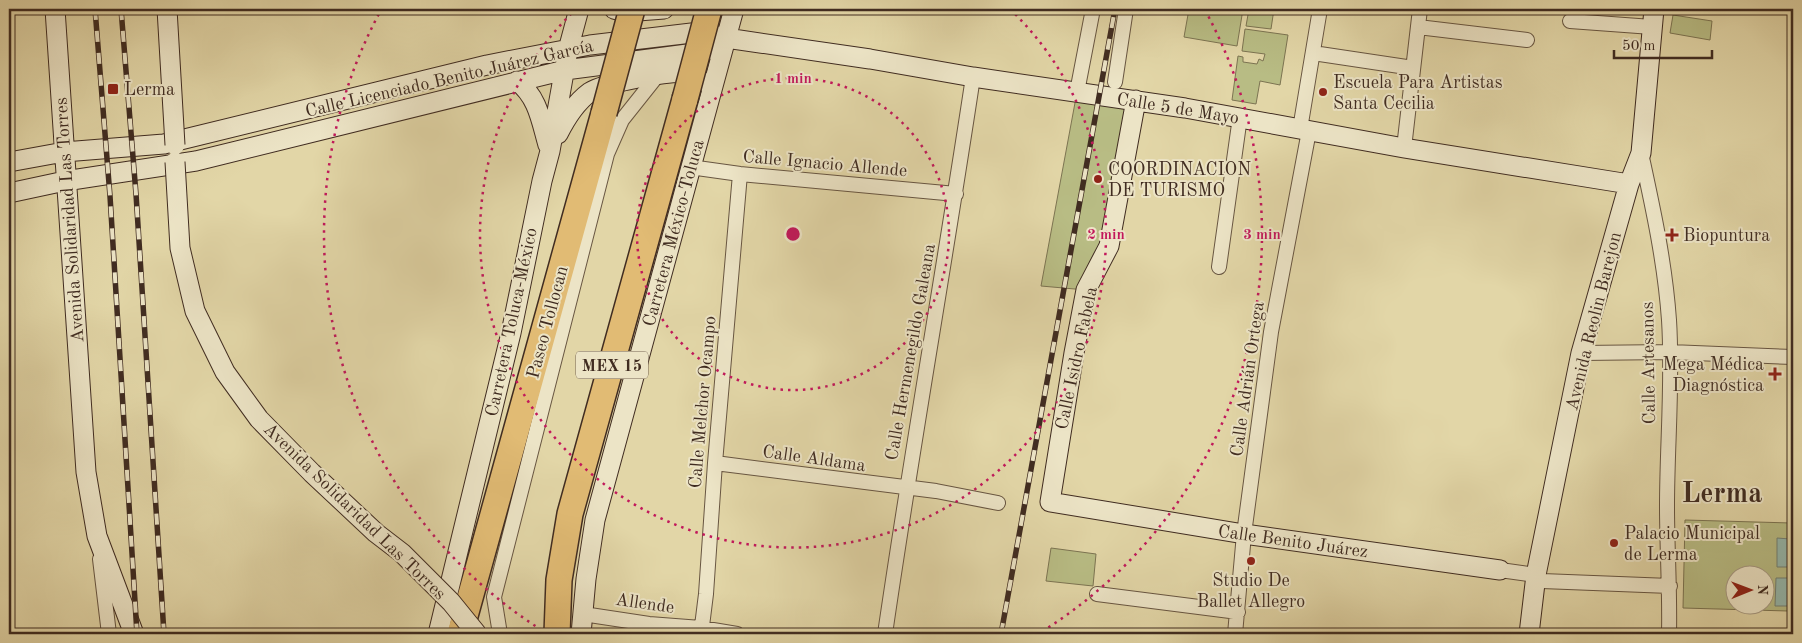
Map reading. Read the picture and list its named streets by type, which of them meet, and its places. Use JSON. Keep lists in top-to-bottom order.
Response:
{
  "streets": {
    "highway": ["Paseo Tollocan", "MEX 15"],
    "main road": [
      "Calle Licenciado Benito Juárez García",
      "Calle 5 de Mayo",
      "Avenida Solidaridad Las Torres",
      "Carretera México-Toluca",
      "Avenida Reolin Barejon",
      "Carretera Toluca-México",
      "Calle Isidro Fabela",
      "Calle Benito Juárez"
    ],
    "street": [
      "Calle Ignacio Allende",
      "Calle Hermenegildo Galeana",
      "Calle Artesanos",
      "Calle Adrián Ortega",
      "Calle Melchor Ocampo",
      "Calle Aldama",
      "Allende"
    ]
  },
  "crossings": [
    ["Calle Licenciado Benito Juárez García", "Calle 5 de Mayo"],
    ["Calle Licenciado Benito Juárez García", "Avenida Solidaridad Las Torres"],
    ["Calle Licenciado Benito Juárez García", "Carretera México-Toluca"],
    ["Calle Licenciado Benito Juárez García", "Carretera Toluca-México"],
    ["Calle 5 de Mayo", "Carretera México-Toluca"],
    ["Calle 5 de Mayo", "Avenida Reolin Barejon"],
    ["Calle 5 de Mayo", "Calle Hermenegildo Galeana"],
    ["Calle 5 de Mayo", "Calle Isidro Fabela"],
    ["Calle 5 de Mayo", "Calle Adrián Ortega"],
    ["Calle Ignacio Allende", "Carretera México-Toluca"],
    ["Calle Ignacio Allende", "Calle Hermenegildo Galeana"],
    ["Calle Ignacio Allende", "Calle Melchor Ocampo"],
    ["Carretera México-Toluca", "Allende"],
    ["Avenida Reolin Barejon", "Calle Artesanos"],
    ["Avenida Reolin Barejon", "Calle Benito Juárez"],
    ["Calle Hermenegildo Galeana", "Calle Aldama"],
    ["Calle Isidro Fabela", "Calle Benito Juárez"],
    ["Calle Artesanos", "Calle Benito Juárez"],
    ["Calle Adrián Ortega", "Calle Benito Juárez"],
    ["Calle Melchor Ocampo", "Calle Aldama"],
    ["Calle Melchor Ocampo", "Allende"]
  ],
  "districts": ["Lerma"],
  "places": {
    "transit": ["Lerma"],
    "other": [
      "Escuela Para Artistas Santa Cecilia",
      "COORDINACION DE TURISMO",
      "Palacio Municipal de Lerma",
      "Studio De Ballet Allegro"
    ],
    "health": ["Biopuntura", "Mega Médica Diagnóstica"]
  },
  "scale_bar": "50 m",
  "north": "right",
  "rings": ["1 min", "2 min", "3 min"]
}
